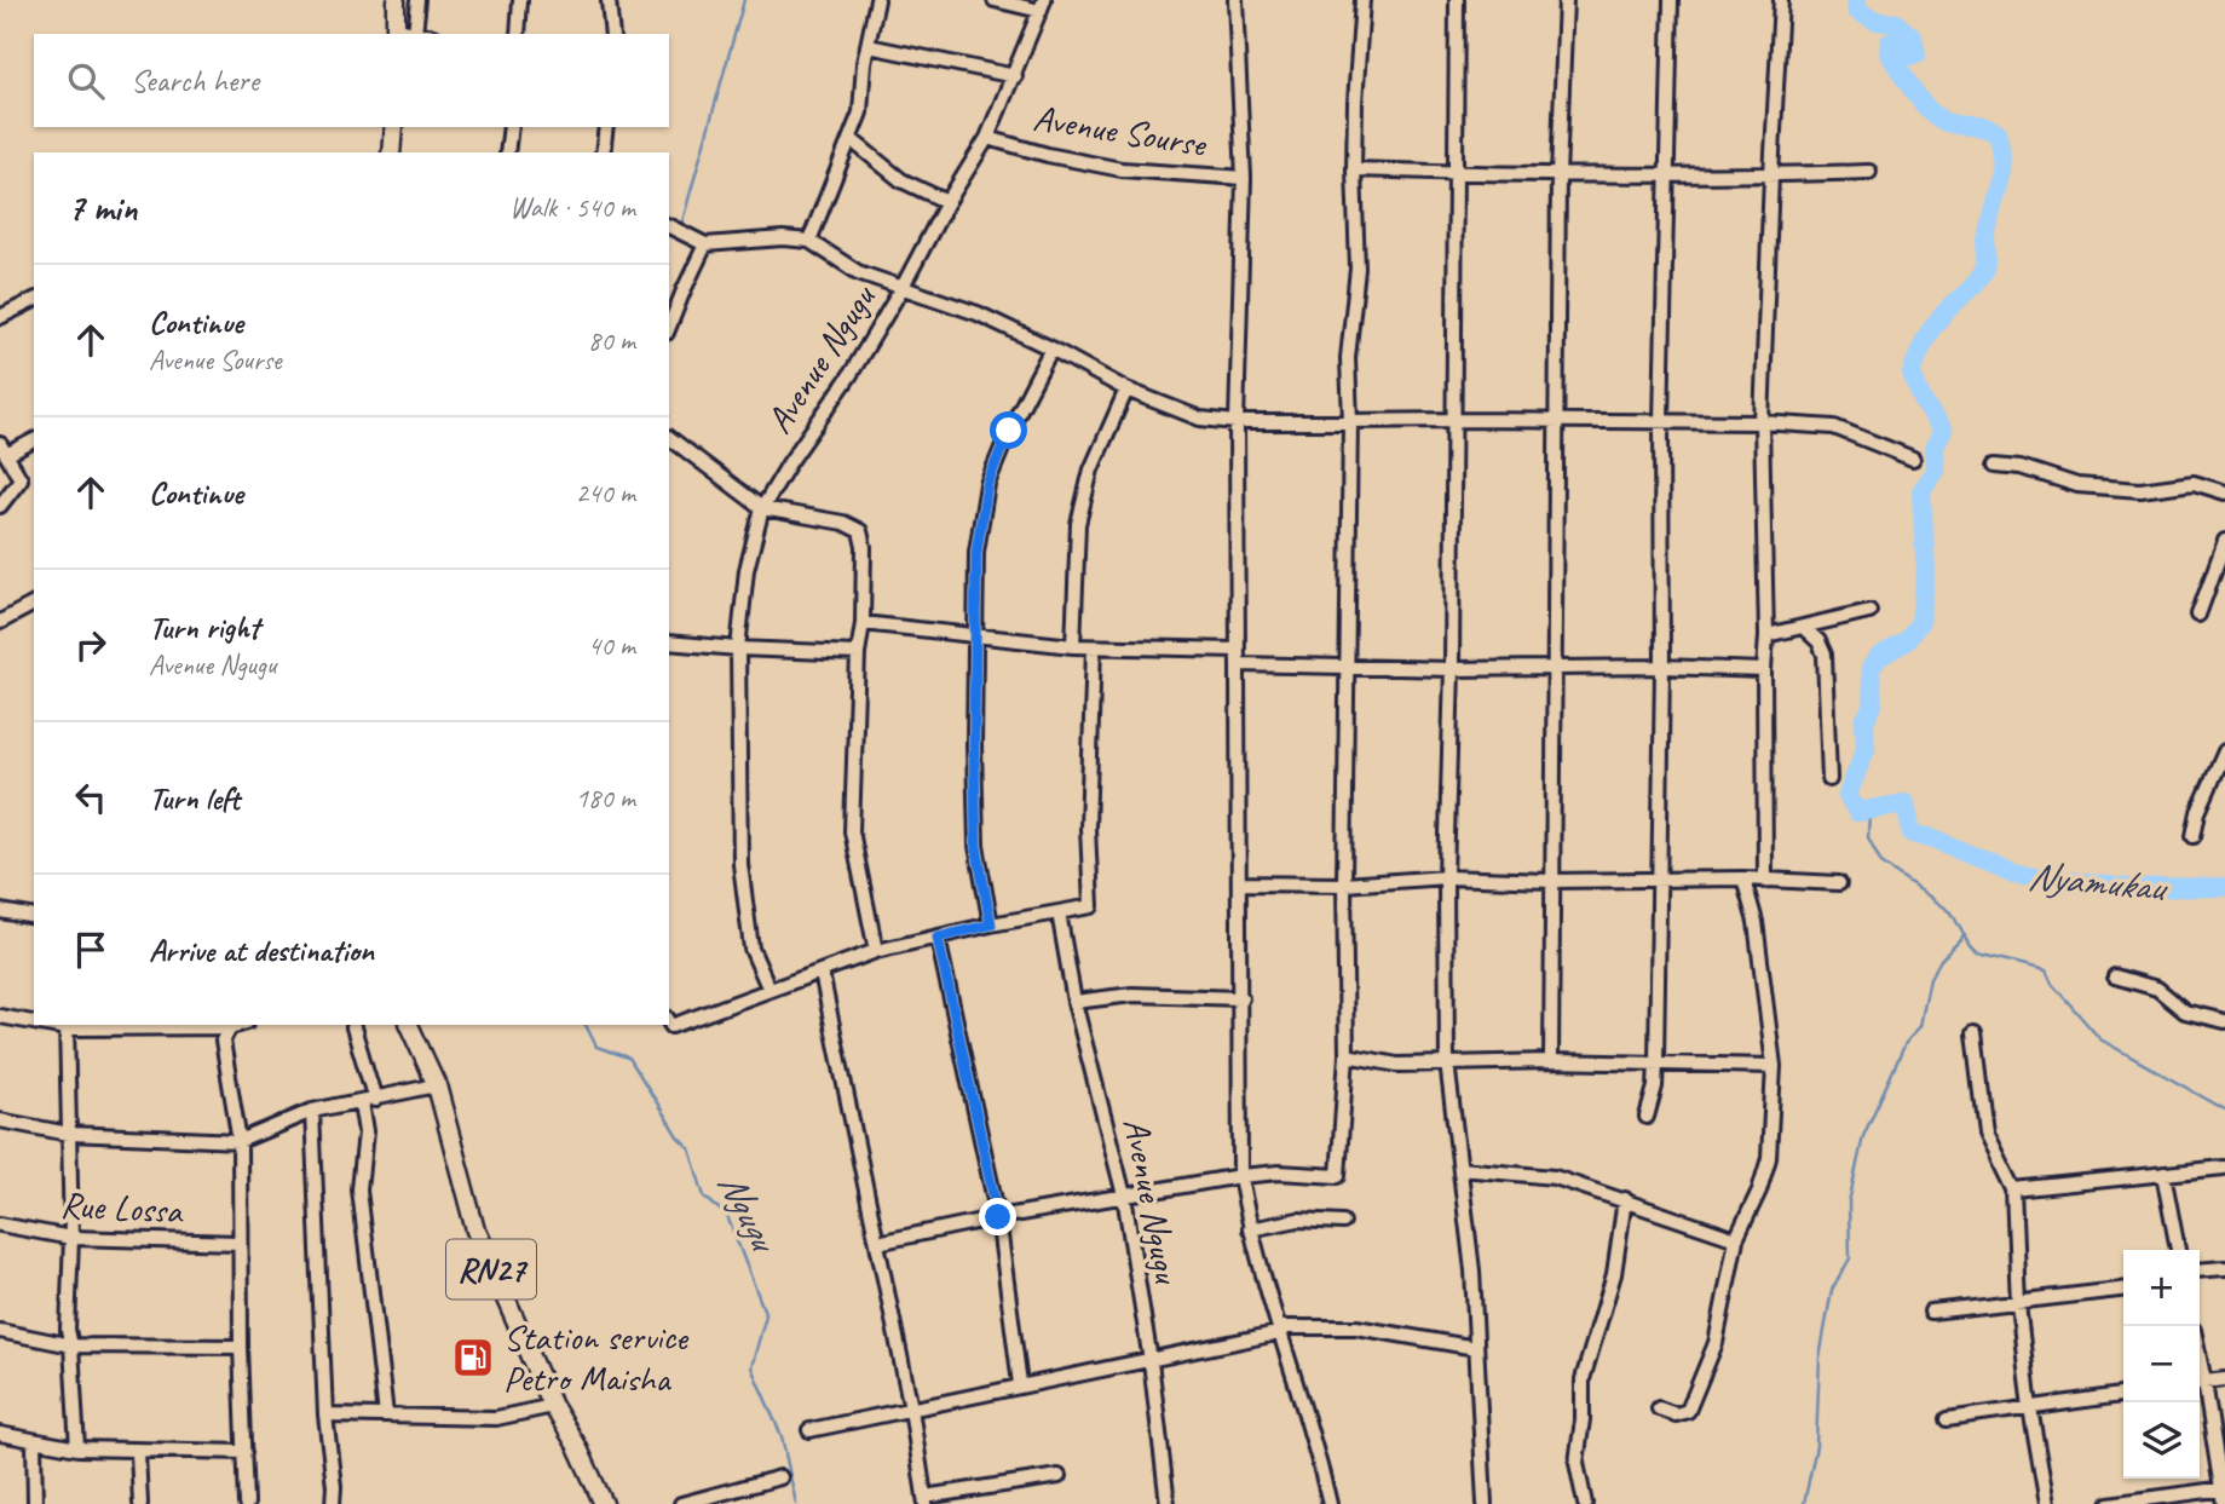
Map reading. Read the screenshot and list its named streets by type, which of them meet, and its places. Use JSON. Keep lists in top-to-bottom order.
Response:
{
  "streets": {
    "main road": ["RN27"],
    "street": ["Avenue Sourse", "Avenue Ngugu", "Rue Lossa"]
  },
  "crossings": [
    ["Avenue Sourse", "Avenue Ngugu"]
  ],
  "water": ["Nyamukau", "Ngugu"],
  "places": {
    "fuel station": ["Station service Petro Maisha"]
  },
  "page": {
    "search": "Search here",
    "heading": ["7 min", "Walk · 540 m"],
    "list": [
      ["Continue", "Avenue Sourse", "80 m"],
      ["Continue", "240 m"],
      ["Turn right", "Avenue Ngugu", "40 m"],
      ["Turn left", "180 m"],
      "Arrive at destination"
    ],
    "map_buttons": ["+", "−"]
  }
}
